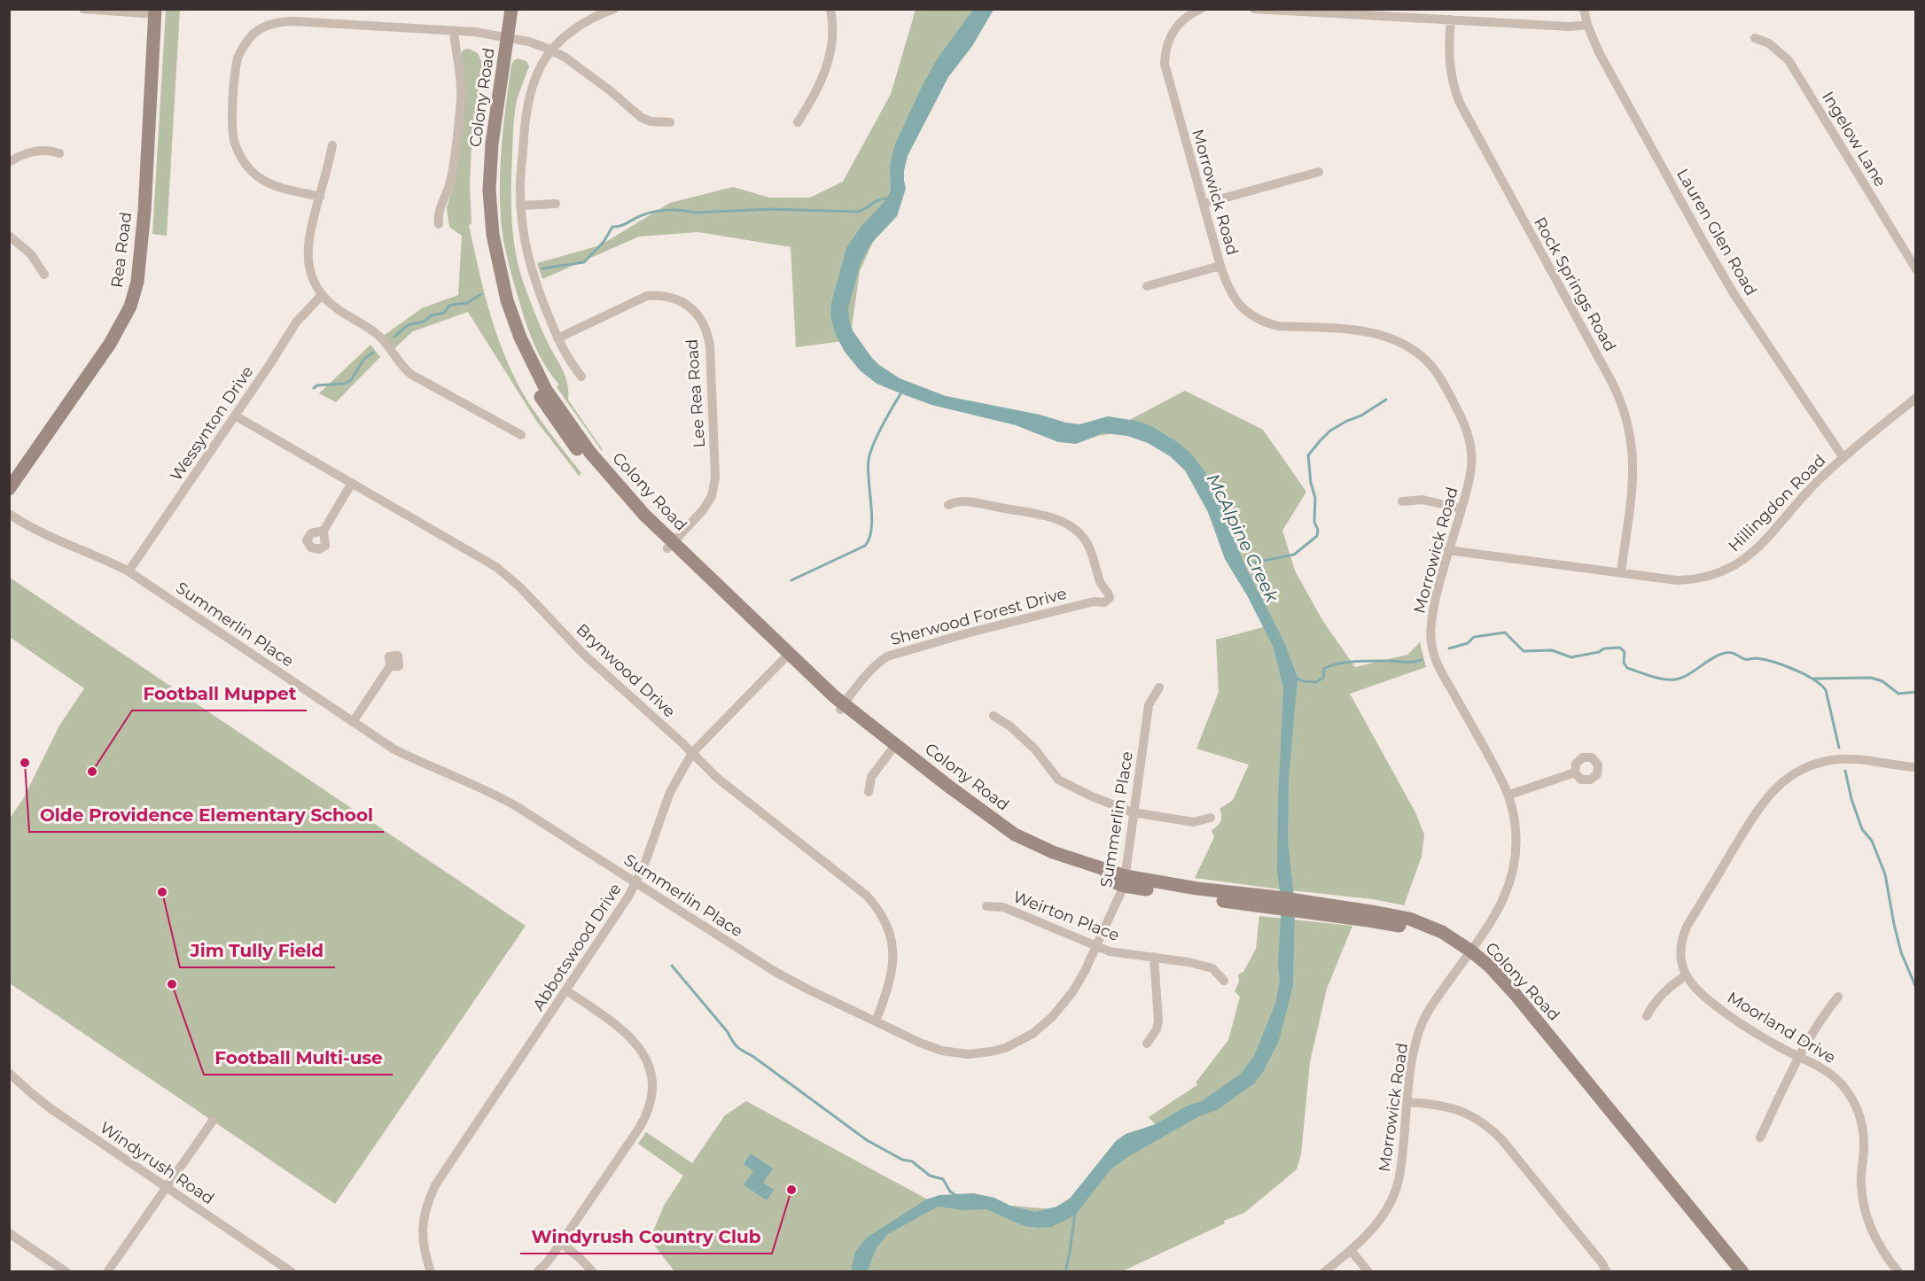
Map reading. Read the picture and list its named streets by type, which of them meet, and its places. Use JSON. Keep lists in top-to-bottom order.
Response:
{
  "streets": {
    "main road": ["Colony Road", "Rea Road"],
    "street": [
      "Ingelow Lane",
      "Morrowick Road",
      "Lauren Glen Road",
      "Rock Springs Road",
      "Lee Rea Road",
      "Wessynton Drive",
      "Hillingdon Road",
      "Sherwood Forest Drive",
      "Summerlin Place",
      "Brynwood Drive",
      "Weirton Place",
      "Abbotswood Drive",
      "Moorland Drive",
      "Windyrush Road"
    ]
  },
  "crossings": [
    ["Colony Road", "Morrowick Road"],
    ["Colony Road", "Lee Rea Road"],
    ["Colony Road", "Sherwood Forest Drive"],
    ["Colony Road", "Summerlin Place"],
    ["Colony Road", "Abbotswood Drive"],
    ["Morrowick Road", "Hillingdon Road"],
    ["Lauren Glen Road", "Hillingdon Road"],
    ["Rock Springs Road", "Hillingdon Road"],
    ["Wessynton Drive", "Summerlin Place"],
    ["Wessynton Drive", "Brynwood Drive"],
    ["Summerlin Place", "Brynwood Drive"],
    ["Summerlin Place", "Weirton Place"],
    ["Summerlin Place", "Abbotswood Drive"],
    ["Brynwood Drive", "Abbotswood Drive"]
  ],
  "water": ["McAlpine Creek"],
  "places": [
    "Olde Providence Elementary School",
    "Football Muppet",
    "Jim Tully Field",
    "Football Multi-use",
    "Windyrush Country Club"
  ]
}
